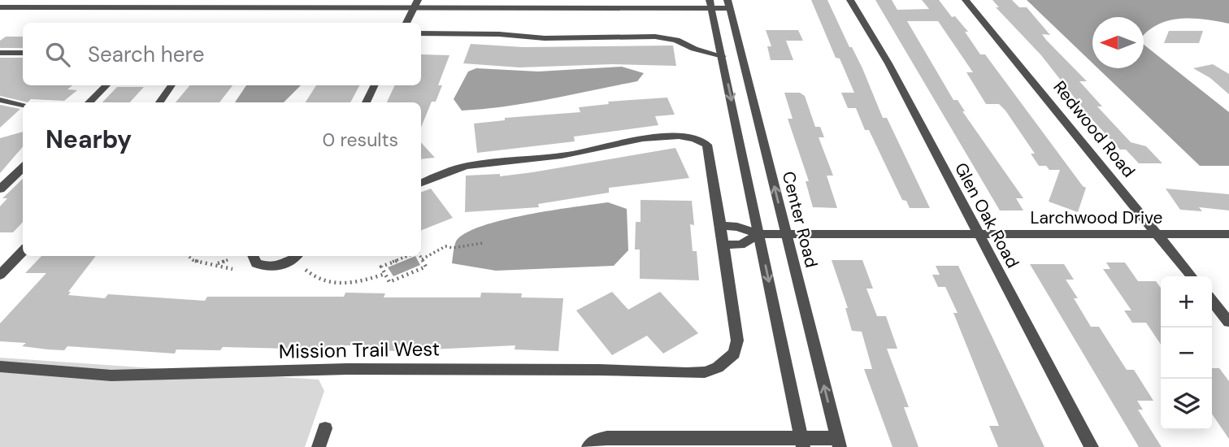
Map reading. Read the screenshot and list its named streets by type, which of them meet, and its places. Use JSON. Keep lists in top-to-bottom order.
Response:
{
  "streets": {
    "street": [
      "Redwood Road",
      "Glen Oak Road",
      "Larchwood Drive",
      "Center Road",
      "Mission Trail West"
    ]
  },
  "crossings": [
    ["Redwood Road", "Larchwood Drive"],
    ["Glen Oak Road", "Larchwood Drive"],
    ["Larchwood Drive", "Center Road"]
  ],
  "north": "left",
  "page": {
    "search": "Search here",
    "heading": ["Nearby", "0 results"],
    "map_buttons": ["+", "−"]
  }
}
